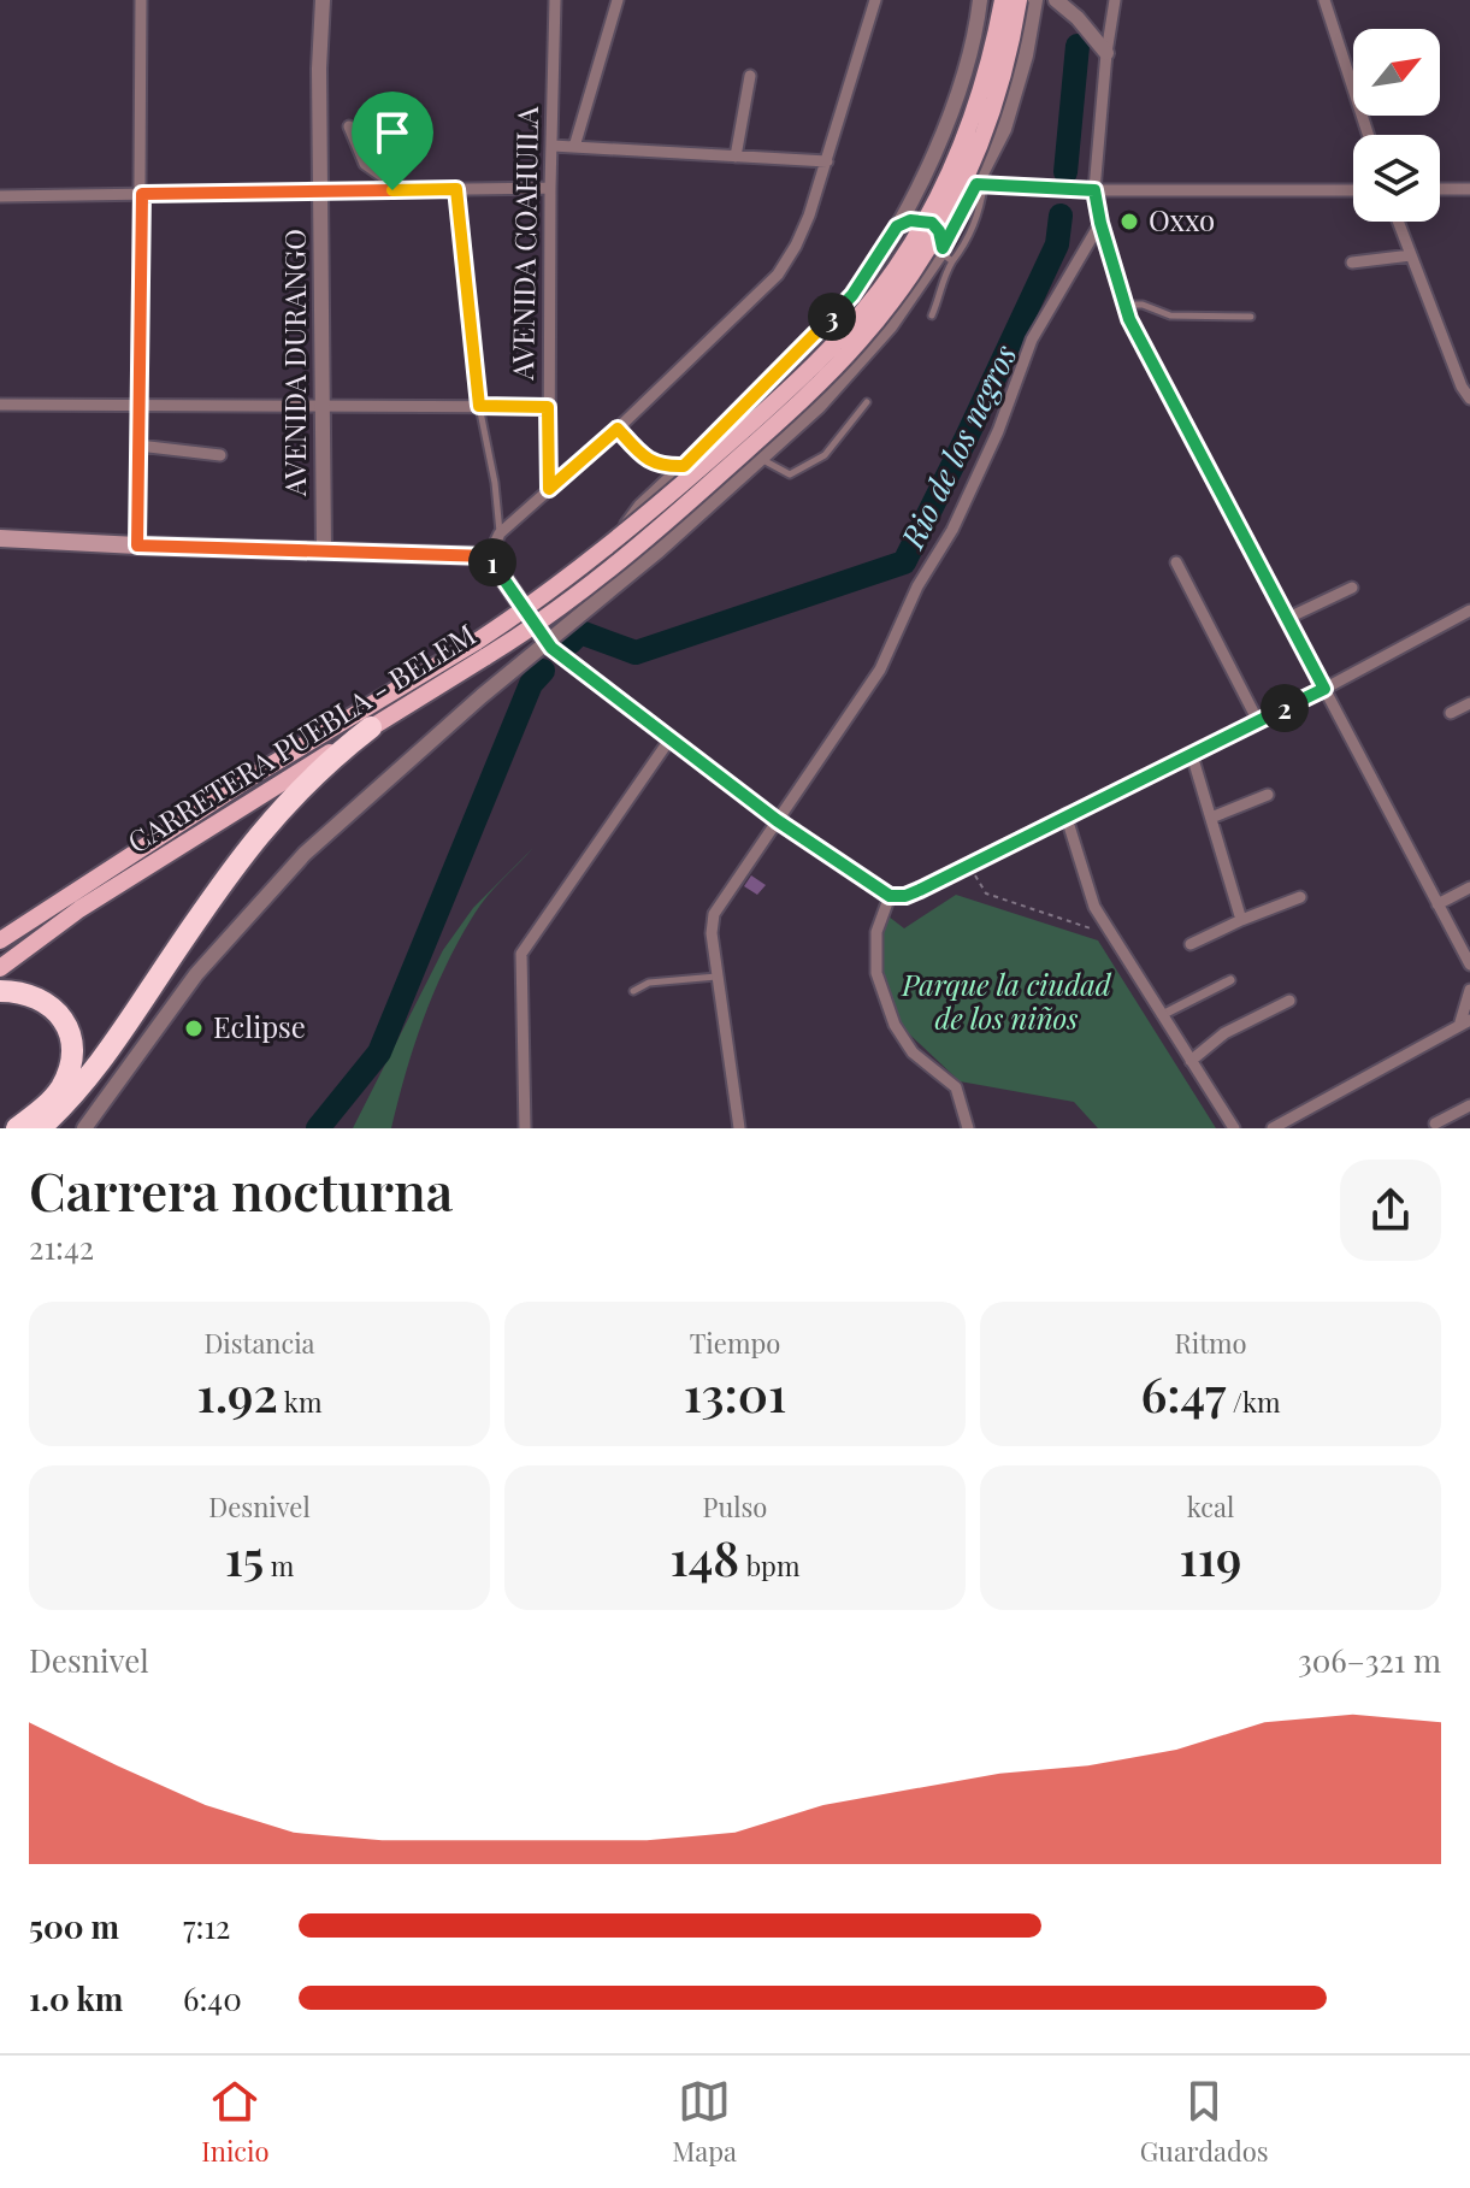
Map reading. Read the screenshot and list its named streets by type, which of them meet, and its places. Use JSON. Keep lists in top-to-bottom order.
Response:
{
  "streets": {
    "main road": ["CARRETERA PUEBLA - BELEM"],
    "street": ["AVENIDA COAHUILA", "AVENIDA DURANGO"]
  },
  "water": ["Rio de los negros"],
  "parks": ["Parque la ciudad de los niños"],
  "places": ["Oxxo", "Eclipse"],
  "north": "top right",
  "page": {
    "pins": ["3", "1", "2"],
    "heading": ["Carrera nocturna", "21:42"],
    "stats": [
      ["Distancia", "1.92 km"],
      ["Tiempo", "13:01"],
      ["Ritmo", "6:47 /km"],
      ["Desnivel", "15 m"],
      ["Pulso", "148 bpm"],
      ["kcal", "119"]
    ],
    "chart": ["Desnivel", "306–321 m"],
    "list": [
      {
        "name": "500 m",
        "note": "7:12"
      },
      {
        "name": "1.0 km",
        "note": "6:40"
      }
    ],
    "tabs": ["Inicio", "Mapa", "Guardados"]
  }
}
